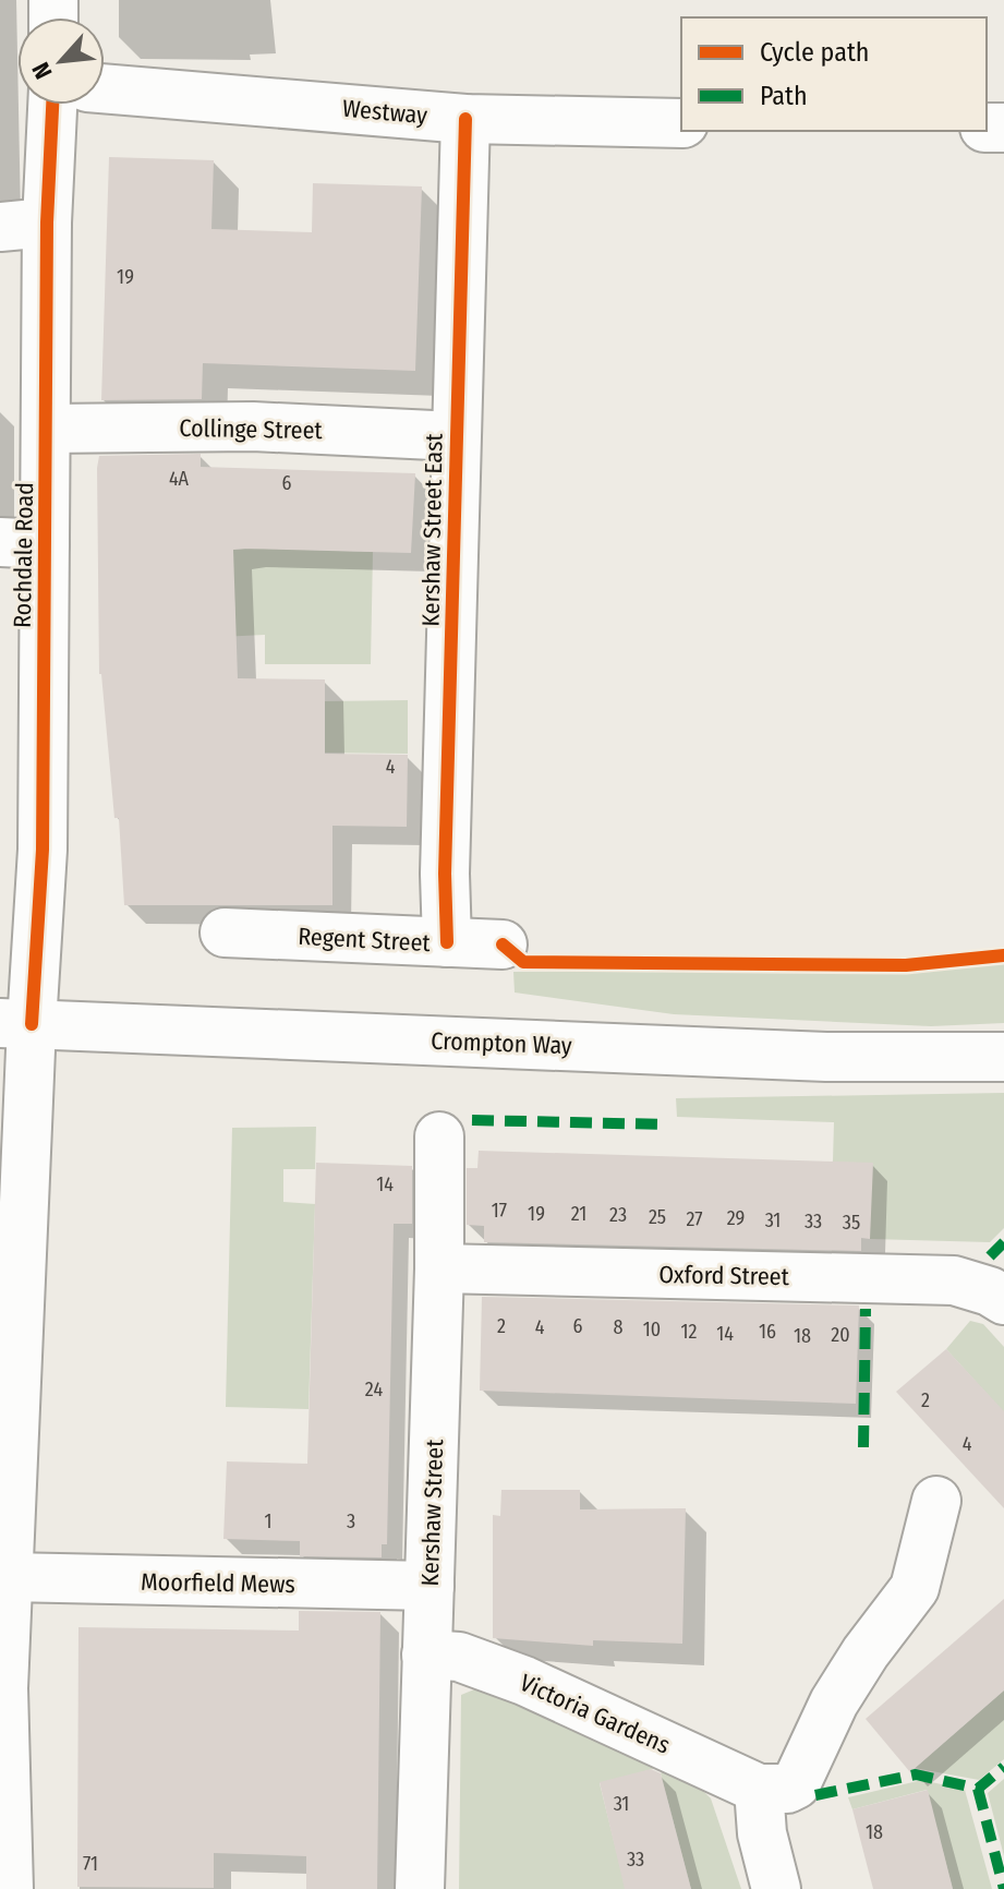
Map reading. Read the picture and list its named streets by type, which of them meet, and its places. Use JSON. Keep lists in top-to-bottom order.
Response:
{
  "streets": {
    "street": [
      "Westway",
      "Collinge Street",
      "Kershaw Street East",
      "Rochdale Road",
      "Regent Street",
      "Crompton Way",
      "Oxford Street",
      "Kershaw Street",
      "Moorfield Mews",
      "Victoria Gardens"
    ]
  },
  "crossings": [
    ["Westway", "Kershaw Street East"],
    ["Collinge Street", "Kershaw Street East"],
    ["Collinge Street", "Rochdale Road"],
    ["Kershaw Street East", "Regent Street"],
    ["Rochdale Road", "Crompton Way"],
    ["Rochdale Road", "Moorfield Mews"],
    ["Oxford Street", "Kershaw Street"],
    ["Kershaw Street", "Moorfield Mews"],
    ["Kershaw Street", "Victoria Gardens"]
  ],
  "house_numbers": [
    "19",
    "4A",
    "6",
    "4",
    "14",
    "17",
    "19",
    "21",
    "23",
    "25",
    "29",
    "27",
    "31",
    "33",
    "35",
    "2",
    "6",
    "4",
    "8",
    "10",
    "12",
    "16",
    "14",
    "20",
    "18",
    "24",
    "2",
    "4",
    "1",
    "3",
    "31",
    "18",
    "33",
    "71"
  ],
  "legend": ["Cycle path", "Path"],
  "north": "bottom left"
}
